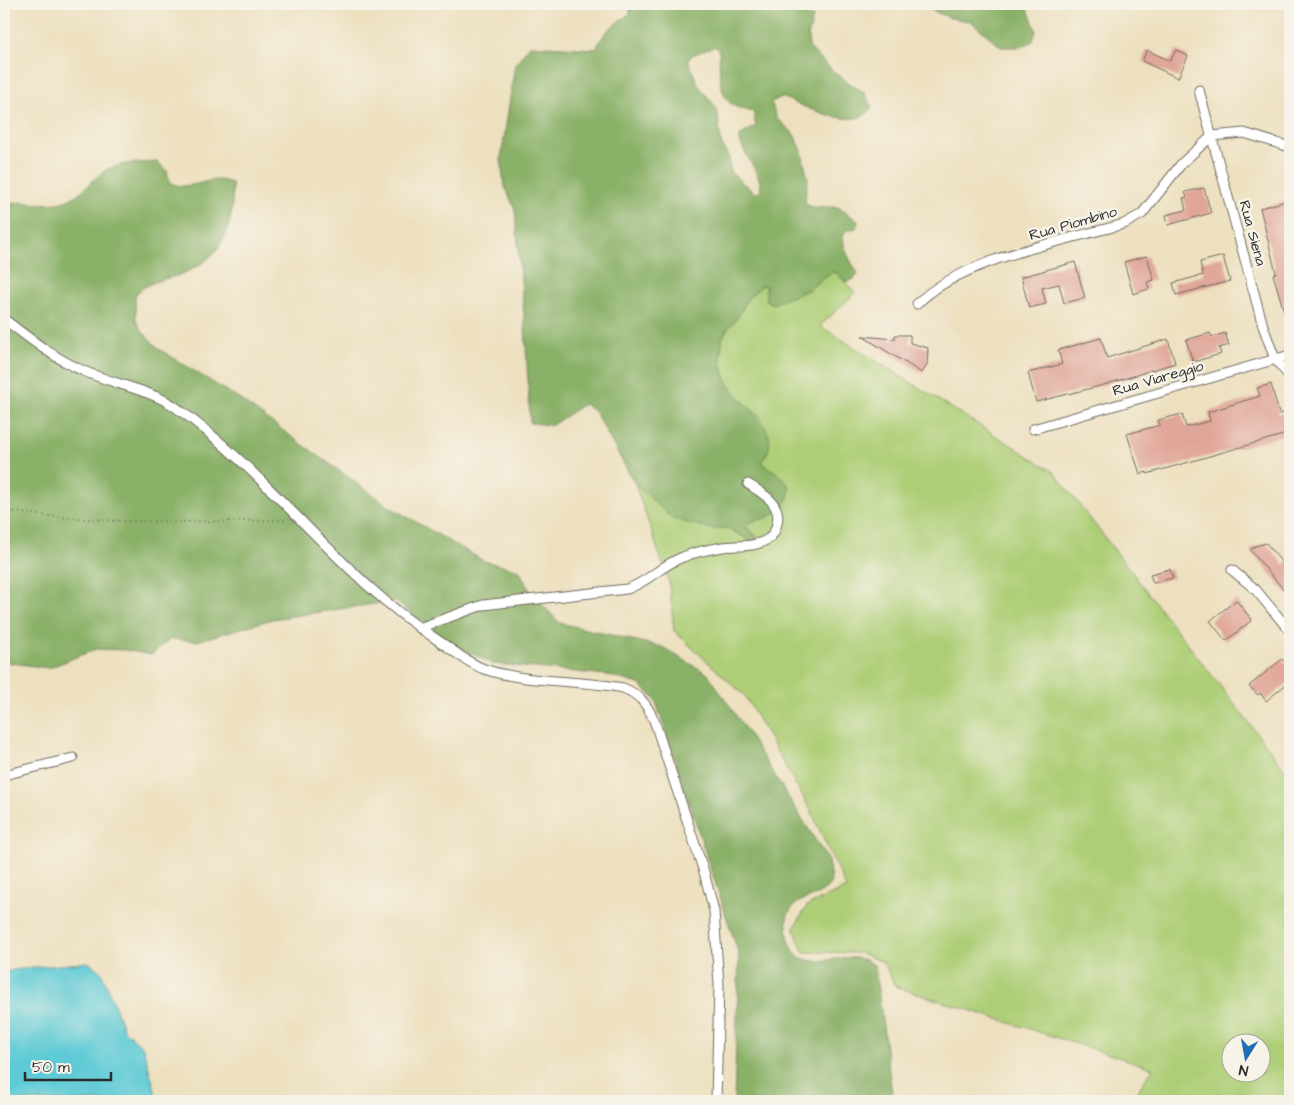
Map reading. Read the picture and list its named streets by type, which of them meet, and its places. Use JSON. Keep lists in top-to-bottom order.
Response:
{
  "streets": {
    "street": ["Rua Piombino", "Rua Siena", "Rua Viareggio"]
  },
  "crossings": [
    ["Rua Piombino", "Rua Siena"],
    ["Rua Siena", "Rua Viareggio"]
  ],
  "scale_bar": "50 m",
  "north": "bottom"
}
